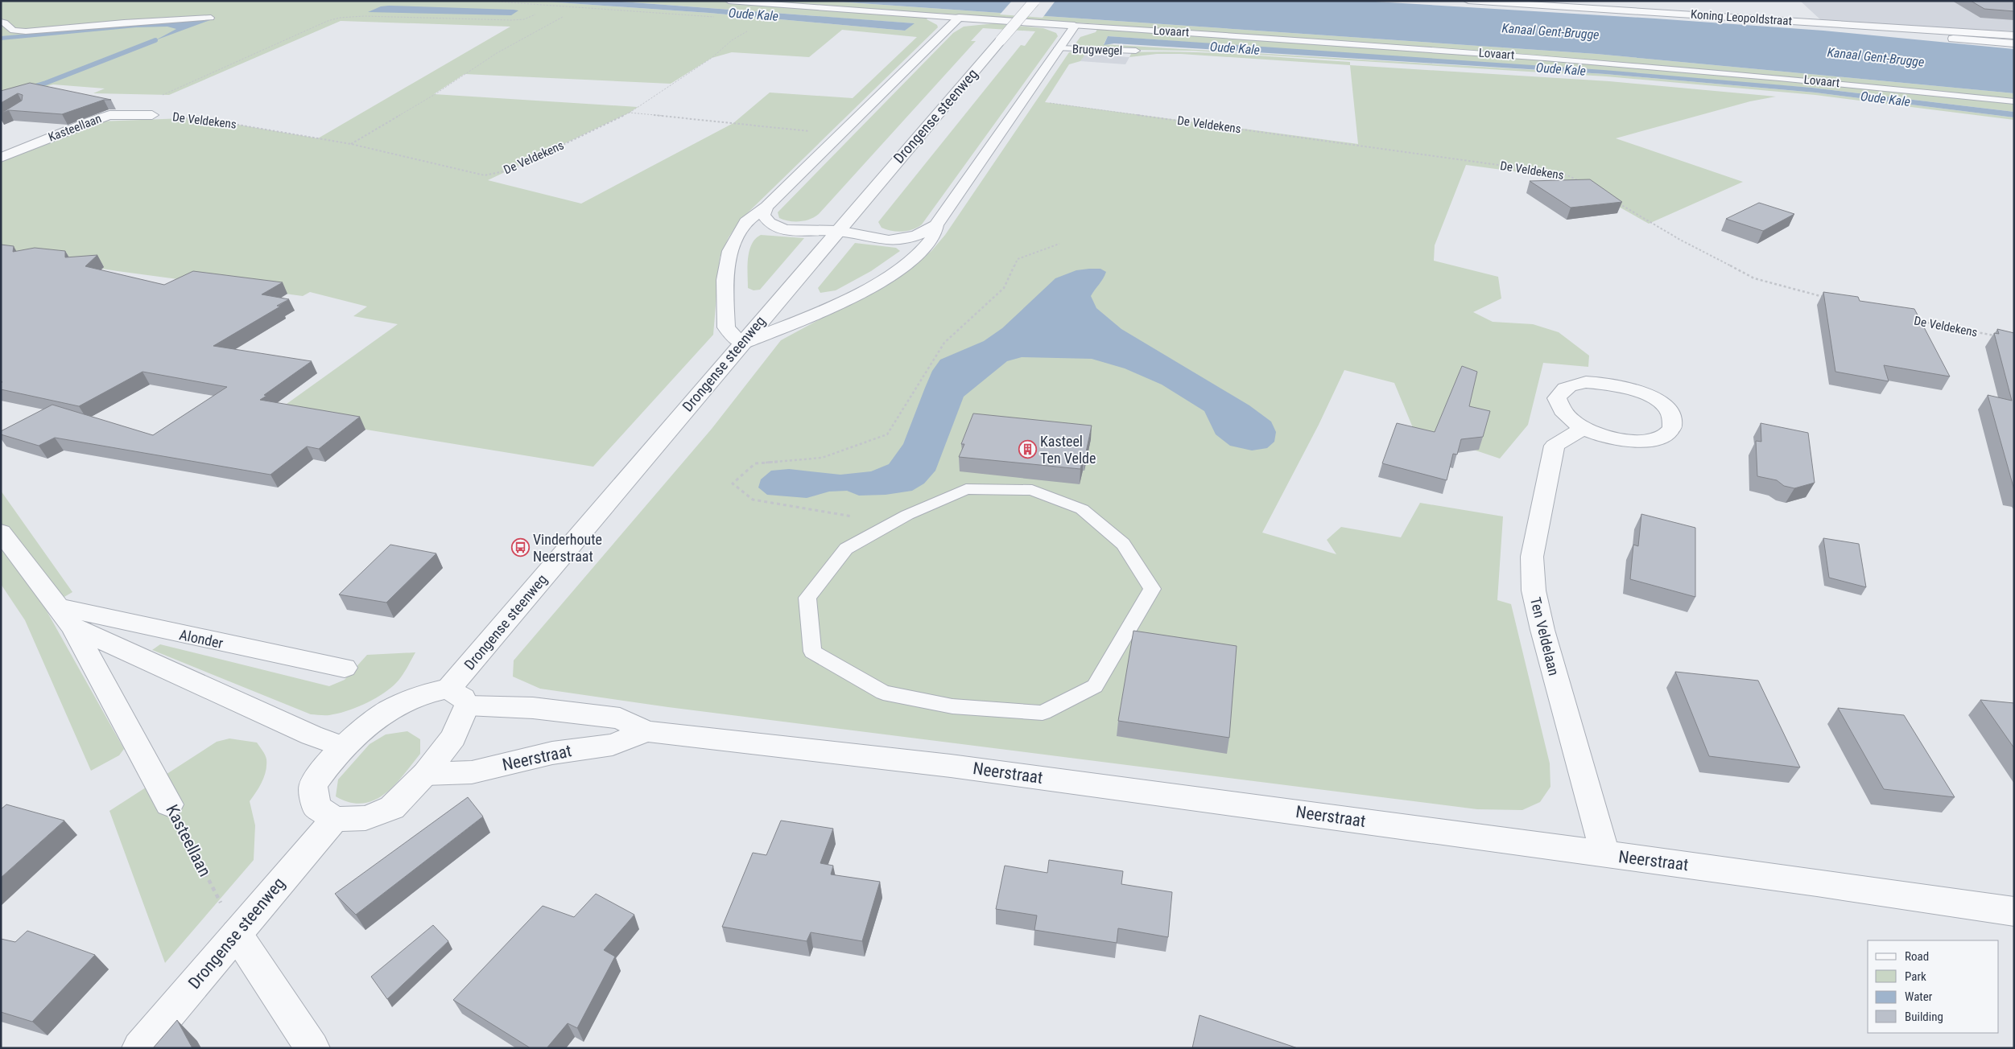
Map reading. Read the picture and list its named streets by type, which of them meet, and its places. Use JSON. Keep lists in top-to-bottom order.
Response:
{
  "streets": {
    "street": [
      "Koning Leopoldstraat",
      "Drongense steenweg",
      "Kasteellaan",
      "Ten Veldelaan",
      "Alonder",
      "Neerstraat"
    ],
    "lane": ["Lovaart", "Brugwegel"],
    "path": ["De Veldekens"]
  },
  "crossings": [
    ["Drongense steenweg", "Kasteellaan"],
    ["Drongense steenweg", "Neerstraat"],
    ["De Veldekens", "Kasteellaan"],
    ["Kasteellaan", "Alonder"],
    ["Ten Veldelaan", "Neerstraat"]
  ],
  "water": ["Oude Kale", "Kanaal Gent-Brugge"],
  "places": {
    "building": ["Kasteel Ten Velde"],
    "bus stop": ["Vinderhoute Neerstraat"]
  },
  "legend": [
    "Road",
    "Park",
    "Water",
    "Building"
  ]
}
